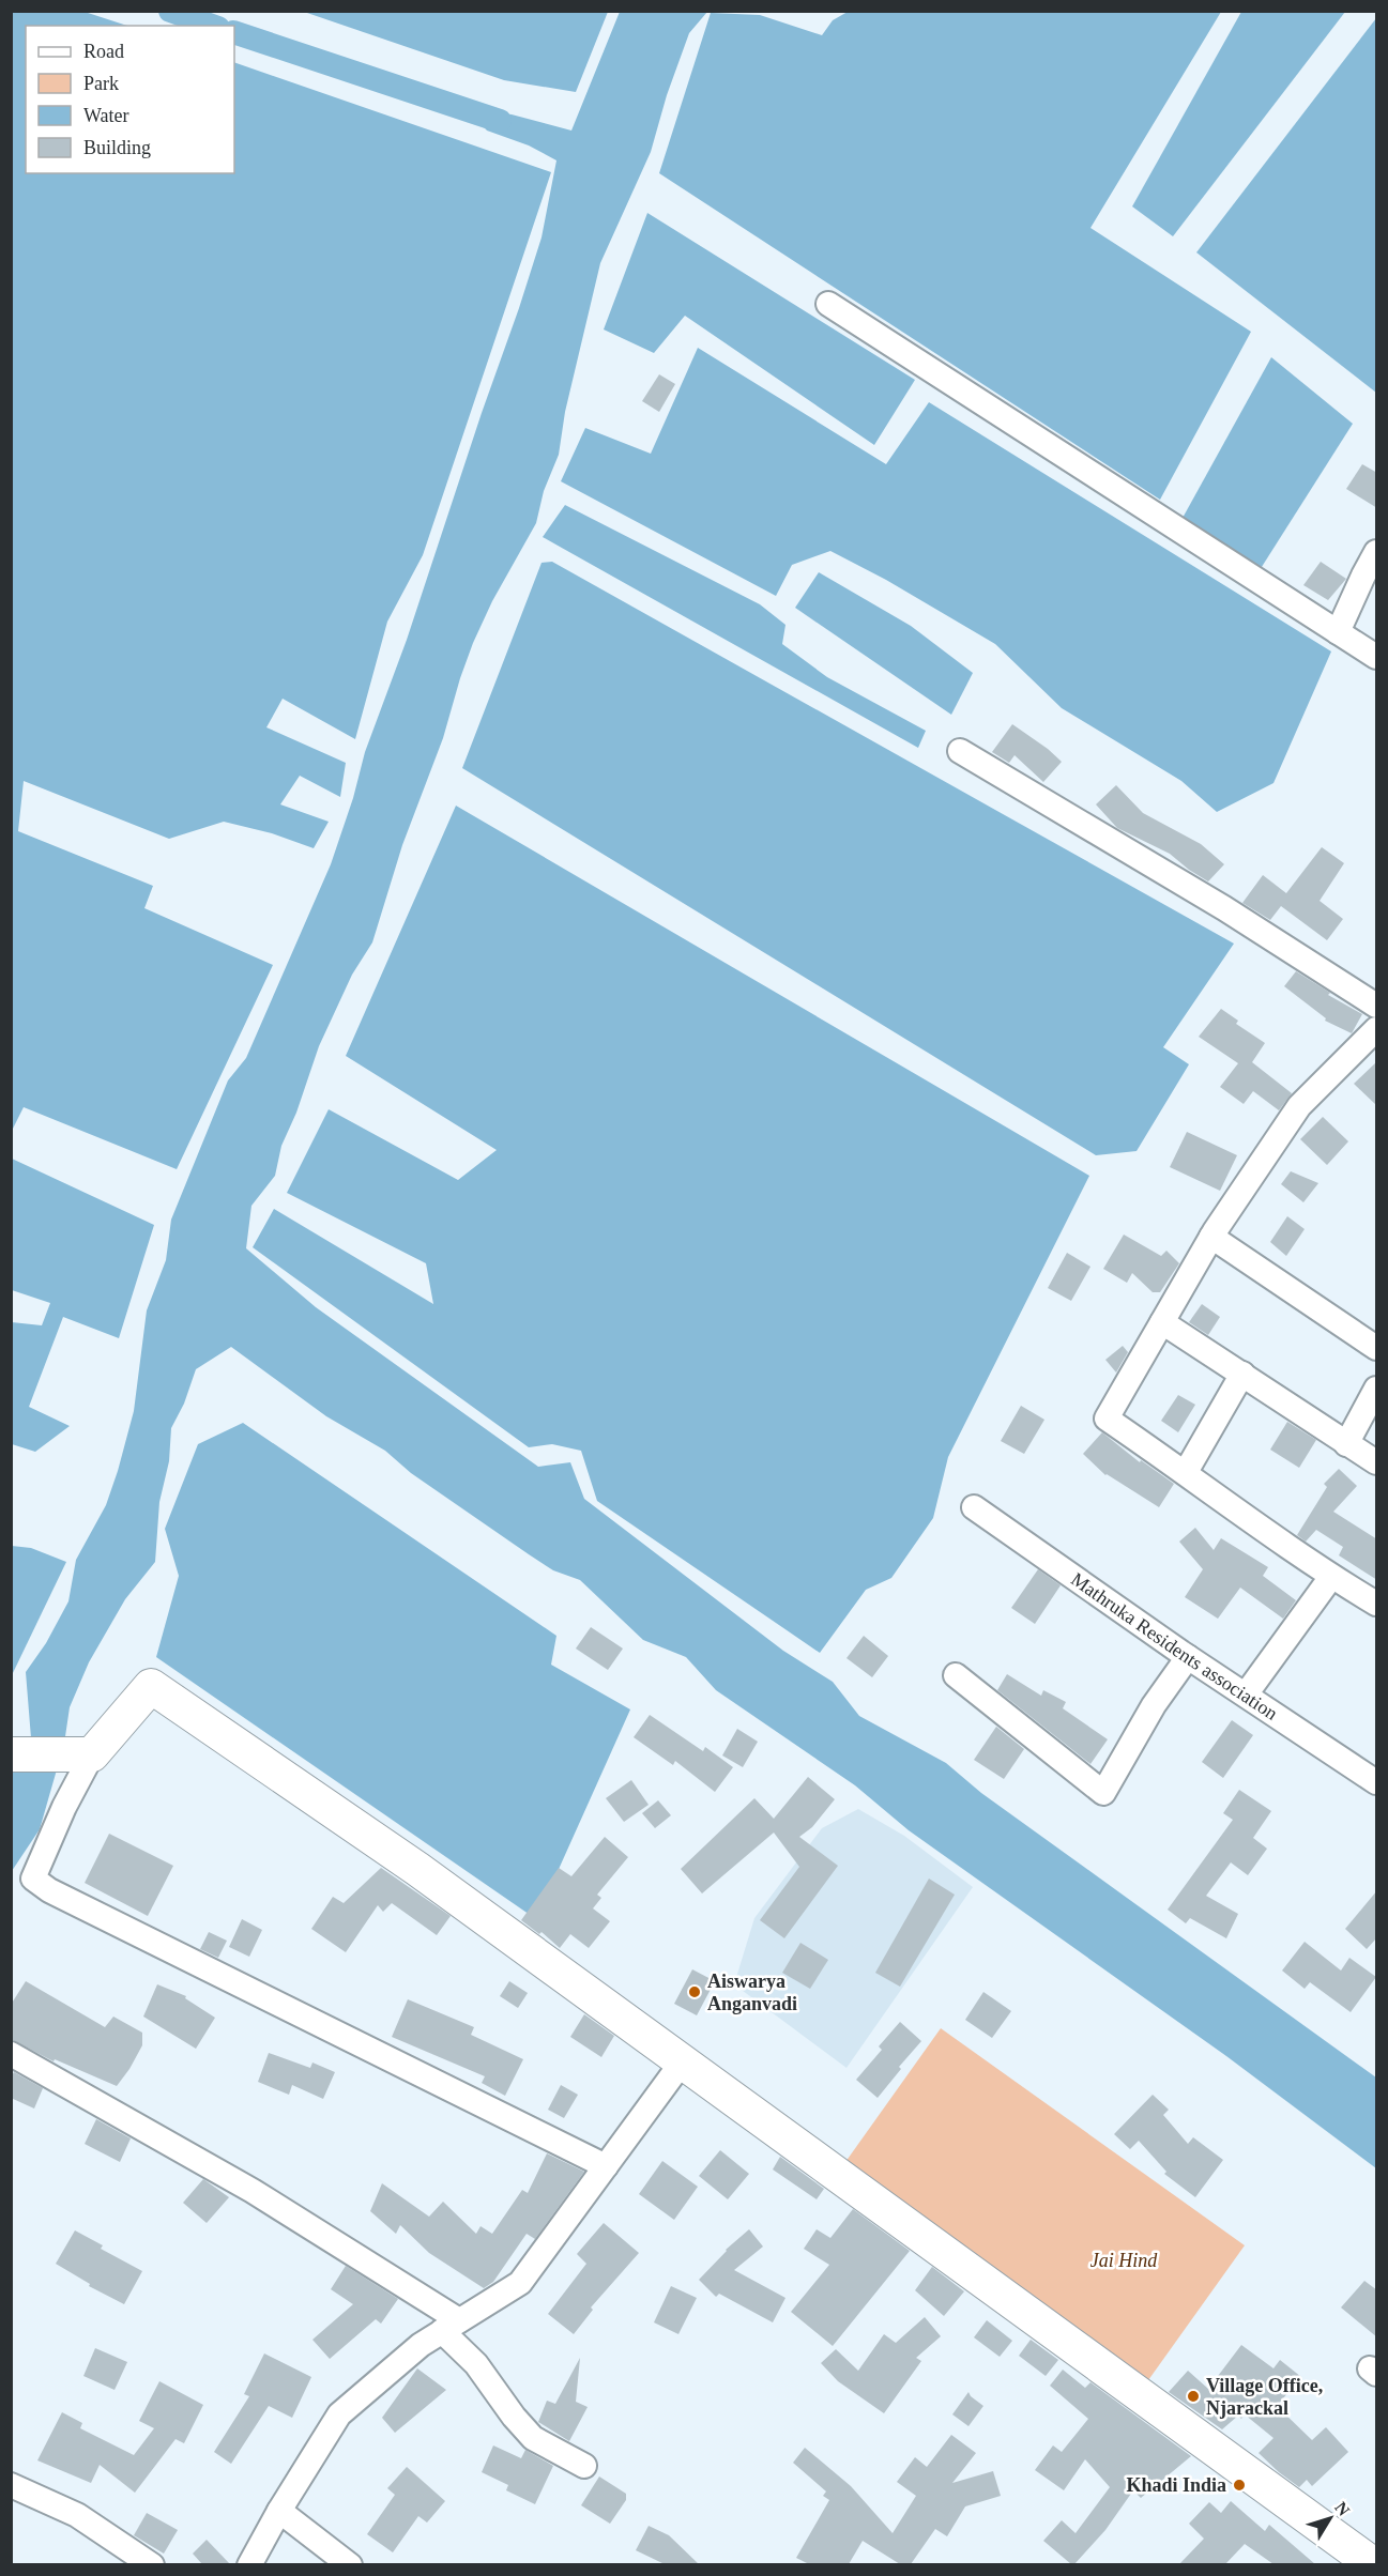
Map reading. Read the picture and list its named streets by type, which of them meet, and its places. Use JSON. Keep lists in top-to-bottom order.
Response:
{
  "streets": {
    "street": ["Mathruka Residents association"]
  },
  "parks": ["Jai Hind"],
  "places": ["Aiswarya Anganvadi", "Village Office, Njarackal", "Khadi India"],
  "legend": [
    "Road",
    "Park",
    "Water",
    "Building"
  ],
  "north": "top right"
}
